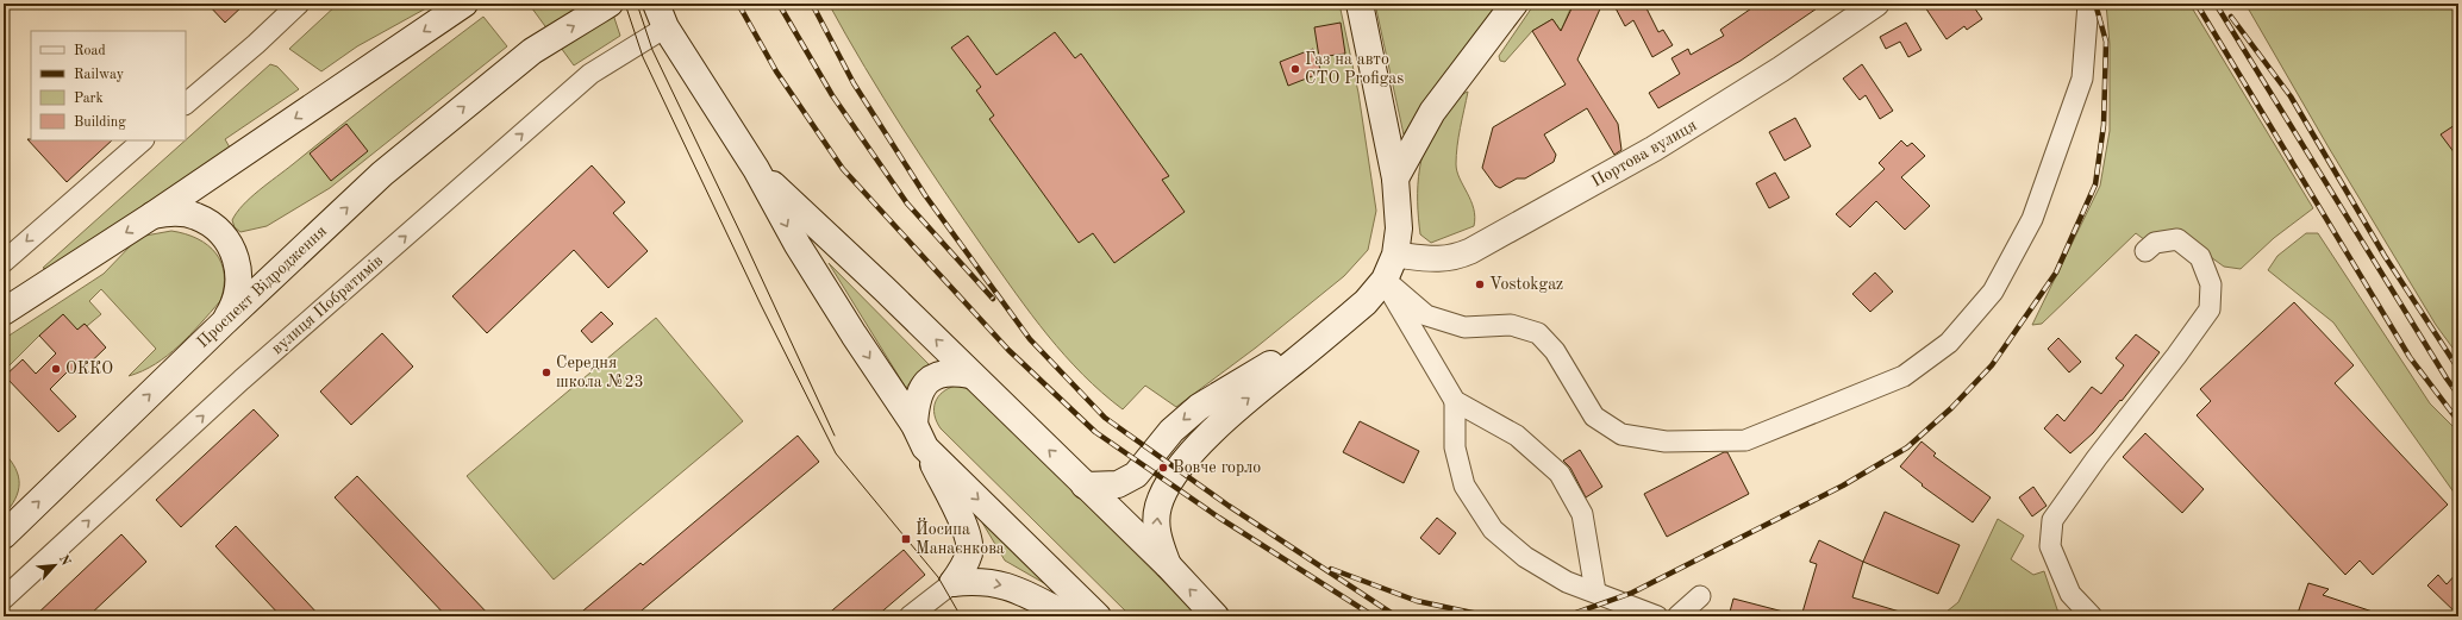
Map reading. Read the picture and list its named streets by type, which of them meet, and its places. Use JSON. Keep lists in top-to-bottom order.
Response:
{
  "streets": {
    "main road": ["Проспект Відродження"],
    "street": ["Портова вулиця", "вулиця Побратимів"]
  },
  "one_way": ["вулиця Побратимів"],
  "places": {
    "other": [
      "Газ на авто СТО Profigas",
      "Vostokgaz",
      "ОККО",
      "Середня школа №23",
      "Вовче горло"
    ],
    "transit": ["Йосипа Манаєнкова"]
  },
  "legend": [
    "Road",
    "Railway",
    "Park",
    "Building"
  ],
  "north": "top right"
}
